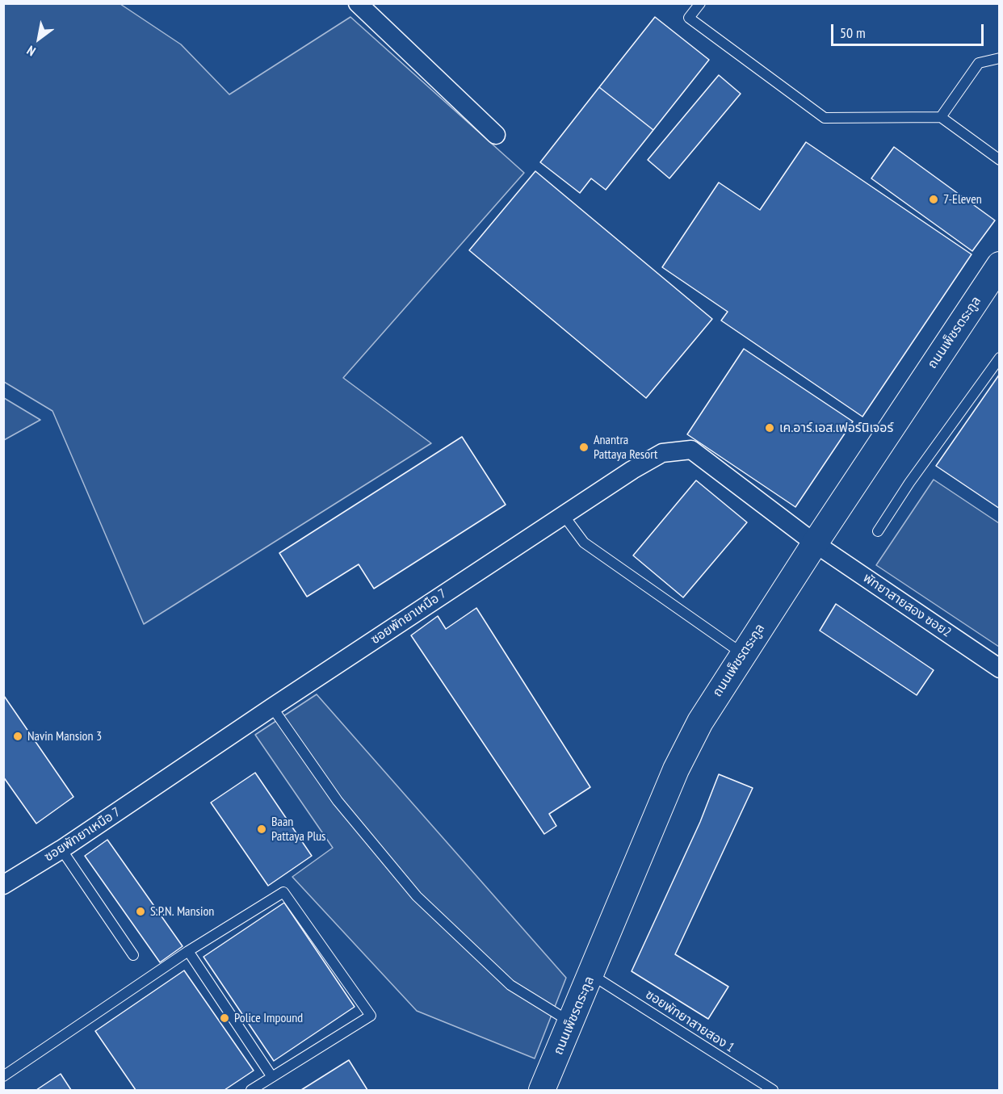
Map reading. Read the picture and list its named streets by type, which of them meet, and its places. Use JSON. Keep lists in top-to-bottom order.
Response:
{
  "streets": {
    "street": ["ถนนเพ็ชรตระกูล", "พัทยาสายสอง ซอย2", "ซอยพัทยาเหนือ 7"],
    "lane": ["ซอยพัทยาสายสอง 1"]
  },
  "crossings": [
    ["ถนนเพ็ชรตระกูล", "พัทยาสายสอง ซอย2"],
    ["ถนนเพ็ชรตระกูล", "ซอยพัทยาเหนือ 7"],
    ["ถนนเพ็ชรตระกูล", "ซอยพัทยาสายสอง 1"],
    ["พัทยาสายสอง ซอย2", "ซอยพัทยาเหนือ 7"]
  ],
  "places": [
    "7-Eleven",
    "เค.อาร์.เอส.เฟอร์นิเจอร์",
    "Anantra Pattaya Resort",
    "Navin Mansion 3",
    "Baan Pattaya Plus",
    "S.P.N. Mansion",
    "Police Impound"
  ],
  "scale_bar": "50 m",
  "north": "bottom left"
}
